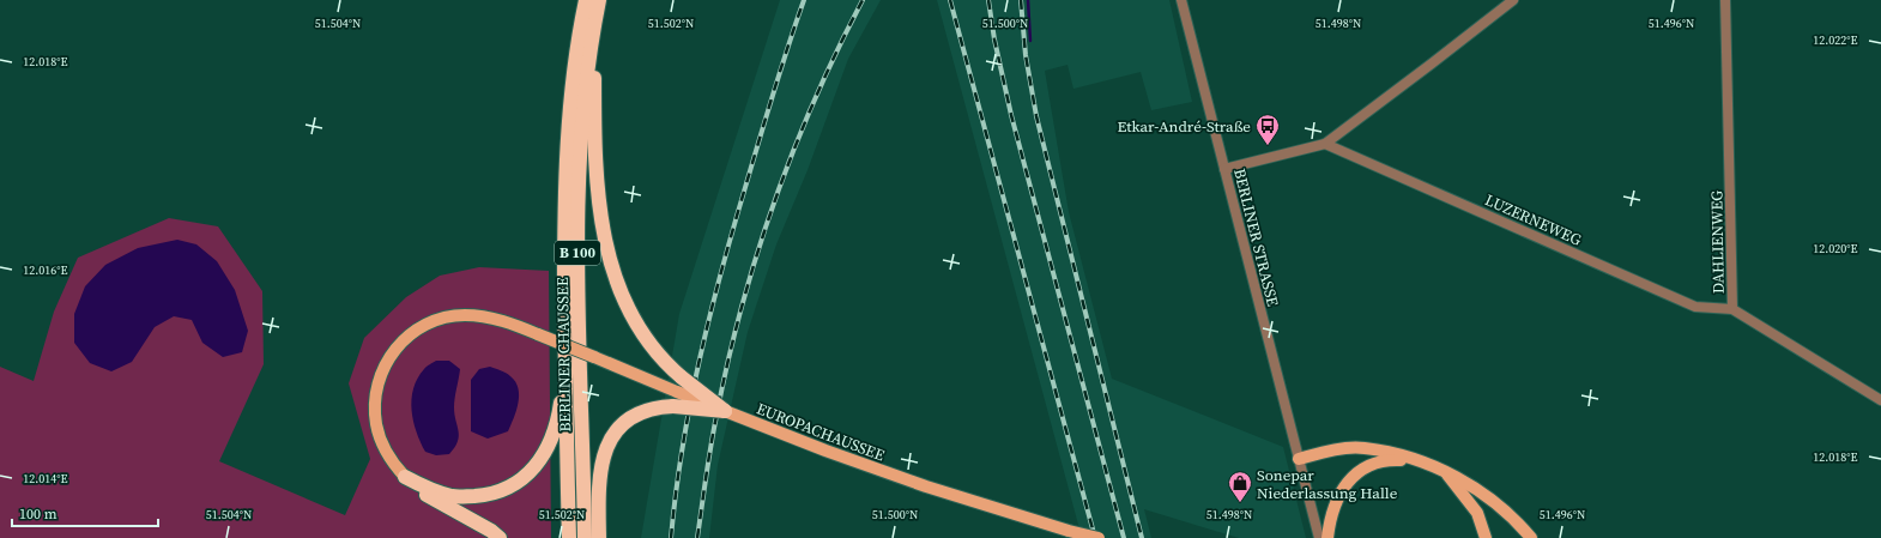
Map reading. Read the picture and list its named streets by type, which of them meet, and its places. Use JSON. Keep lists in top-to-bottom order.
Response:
{
  "streets": {
    "highway": ["B 100", "BERLINER CHAUSSEE"],
    "main road": ["EUROPACHAUSSEE"],
    "street": ["LUZERNEWEG", "BERLINER STRASSE", "DAHLIENWEG"]
  },
  "crossings": [
    ["LUZERNEWEG", "DAHLIENWEG"]
  ],
  "places": {
    "bus stop": ["Etkar-André-Straße"],
    "shop": ["Sonepar Niederlassung Halle"]
  },
  "scale_bar": "100 m",
  "coordinates": [
    "51.504°N",
    "51.502°N",
    "51.500°N",
    "51.498°N",
    "51.496°N",
    "12.022°E",
    "12.018°E",
    "12.020°E",
    "12.016°E",
    "12.014°E"
  ]
}
